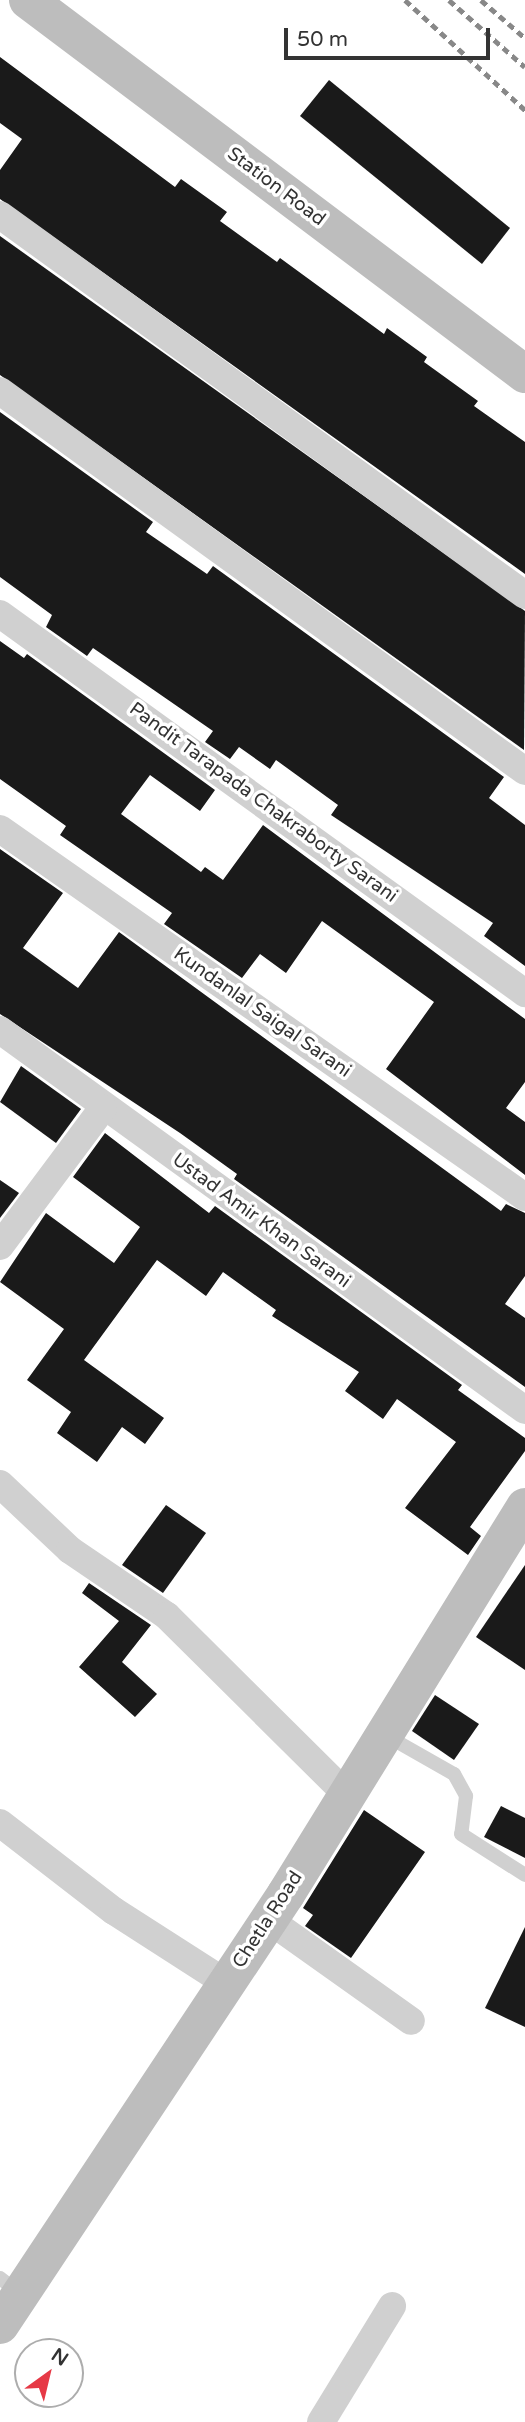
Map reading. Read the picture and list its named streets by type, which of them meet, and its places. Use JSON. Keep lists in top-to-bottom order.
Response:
{
  "streets": {
    "main road": ["Station Road", "Chetla Road"],
    "street": ["Pandit Tarapada Chakraborty Sarani", "Kundanlal Saigal Sarani", "Ustad Amir Khan Sarani"]
  },
  "scale_bar": "50 m",
  "north": "top right"
}
